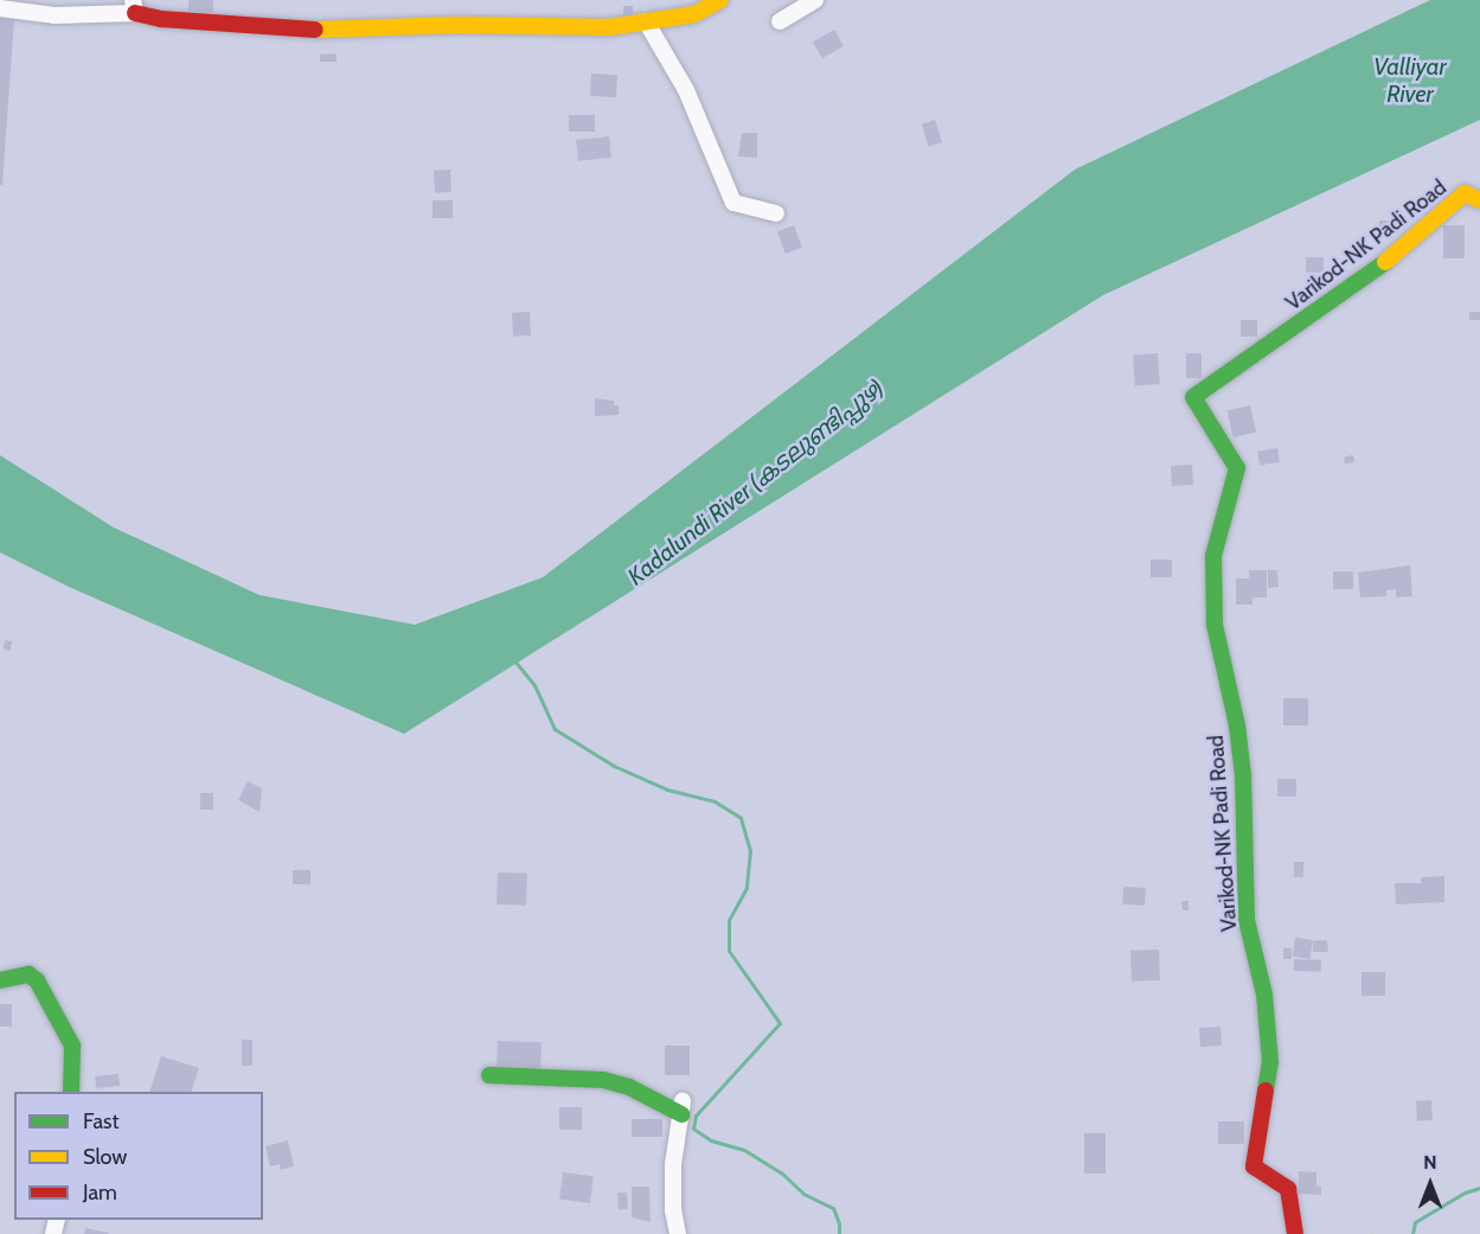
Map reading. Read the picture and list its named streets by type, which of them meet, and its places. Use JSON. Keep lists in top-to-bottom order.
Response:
{
  "streets": {
    "street": ["Varikod-NK Padi Road"]
  },
  "water": ["Valliyar River", "Kadalundi River (കടലുണ്ടിപ്പുഴ)"],
  "legend": ["Fast", "Slow", "Jam"],
  "north": "top"
}
